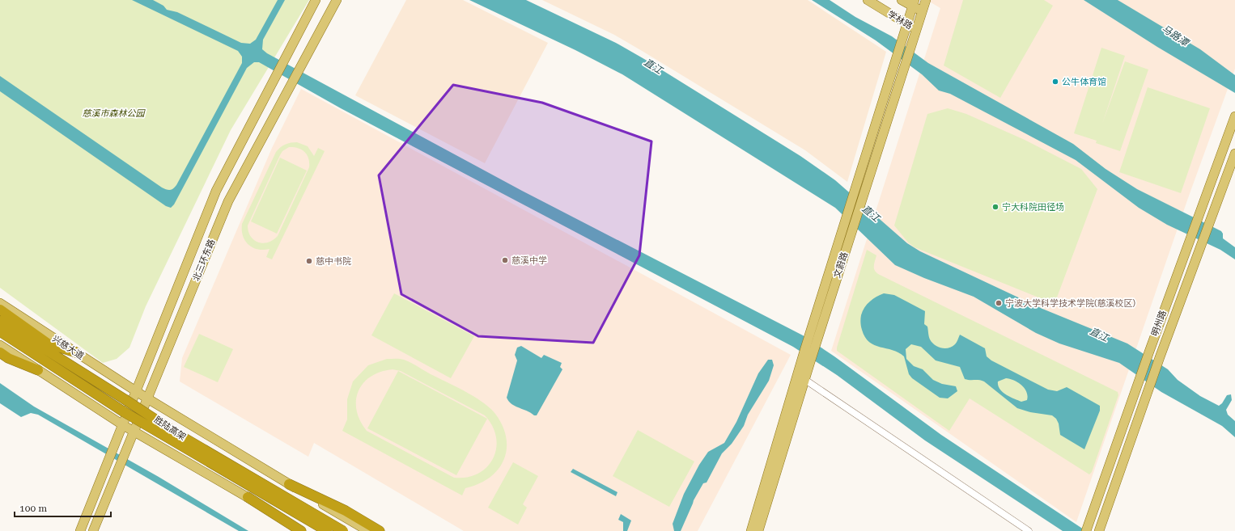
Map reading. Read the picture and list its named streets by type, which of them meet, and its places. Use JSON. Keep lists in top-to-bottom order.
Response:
{
  "streets": {
    "highway": ["胜陆高架"],
    "main road": [
      "学林路",
      "北三环东路",
      "文蔚路",
      "明州路",
      "兴慈大道"
    ]
  },
  "crossings": [
    ["学林路", "文蔚路"],
    ["北三环东路", "兴慈大道"]
  ],
  "water": ["马路潭", "直江"],
  "parks": ["慈溪市森林公园"],
  "places": [
    "公牛体育馆",
    "宁大科院田径场",
    "慈溪中学",
    "慈中书院",
    "宁波大学科学技术学院(慈溪校区)"
  ],
  "scale_bar": "100 m"
}
